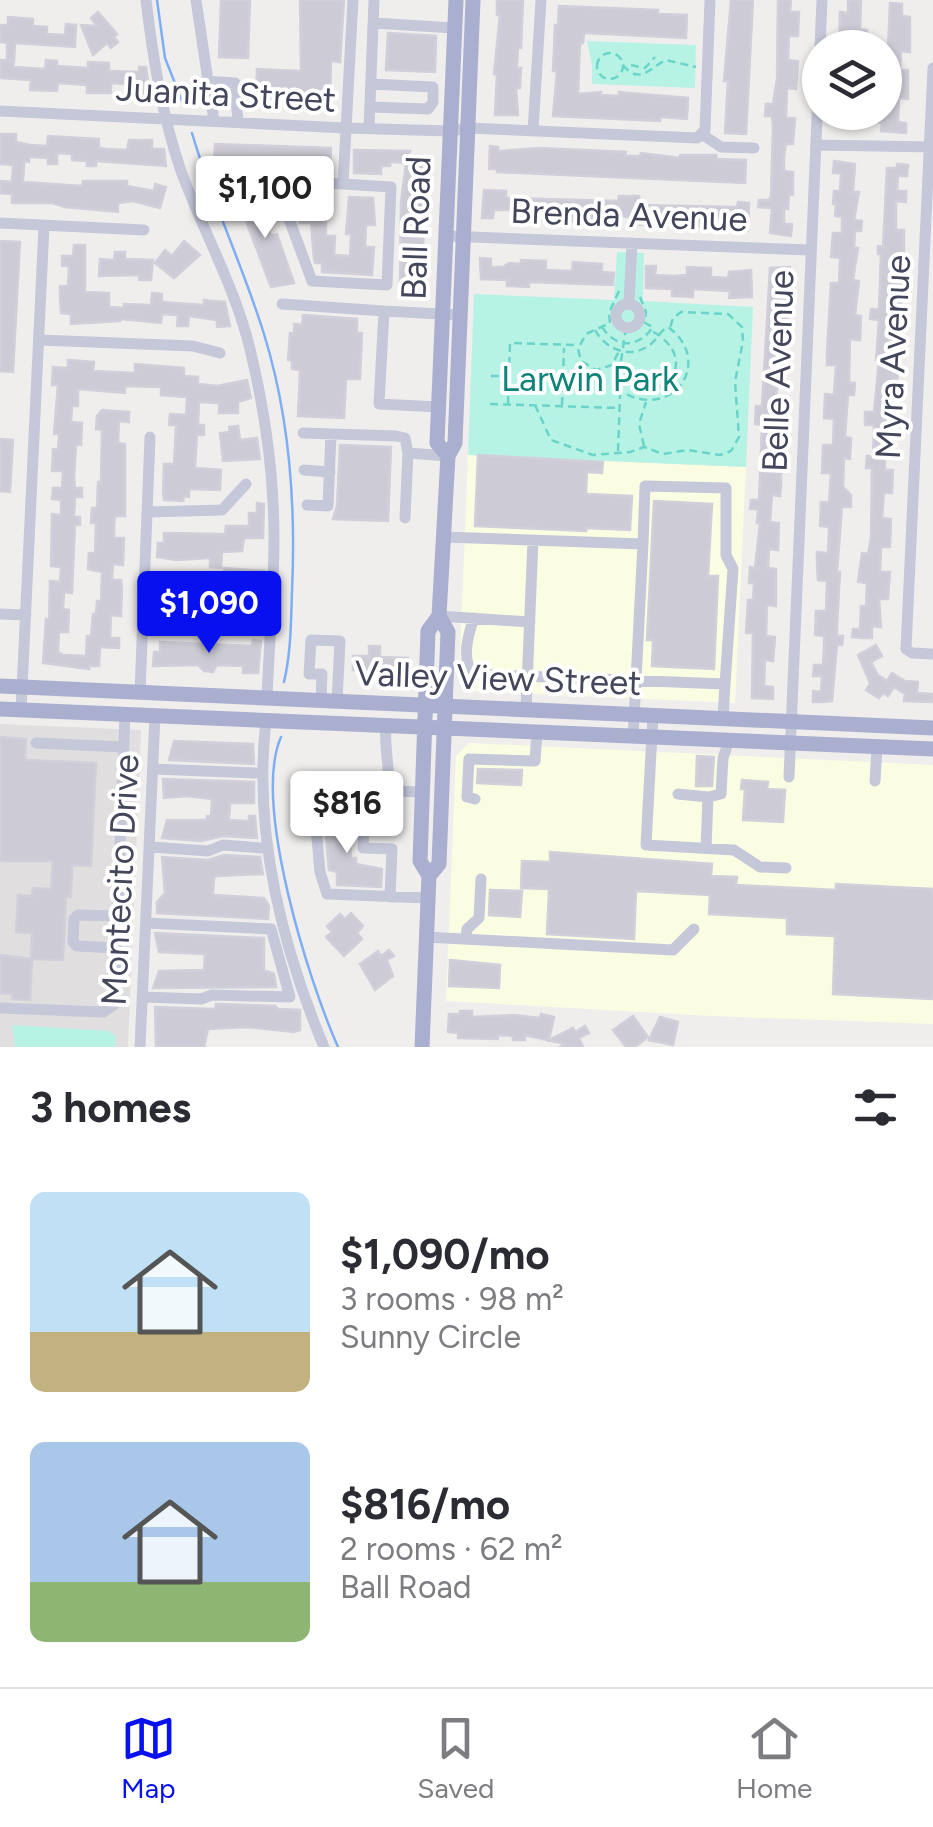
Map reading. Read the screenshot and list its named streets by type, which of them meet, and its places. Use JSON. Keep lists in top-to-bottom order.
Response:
{
  "streets": {
    "main road": ["Ball Road", "Valley View Street"],
    "street": [
      "Juanita Street",
      "Brenda Avenue",
      "Myra Avenue",
      "Belle Avenue",
      "Montecito Drive"
    ]
  },
  "crossings": [
    ["Juanita Street", "Ball Road"],
    ["Brenda Avenue", "Ball Road"],
    ["Brenda Avenue", "Belle Avenue"],
    ["Ball Road", "Valley View Street"],
    ["Belle Avenue", "Valley View Street"],
    ["Valley View Street", "Montecito Drive"]
  ],
  "parks": ["Larwin Park"],
  "page": {
    "price": ["$1,100", "$1,090", "$816"],
    "heading": "3 homes",
    "list": [
      {
        "name": "$1,090/mo",
        "note": "3 rooms · 98 m² · Sunny Circle"
      },
      {
        "name": "$816/mo",
        "note": "2 rooms · 62 m² · Ball Road"
      }
    ],
    "tabs": ["Map", "Saved", "Home"]
  }
}
